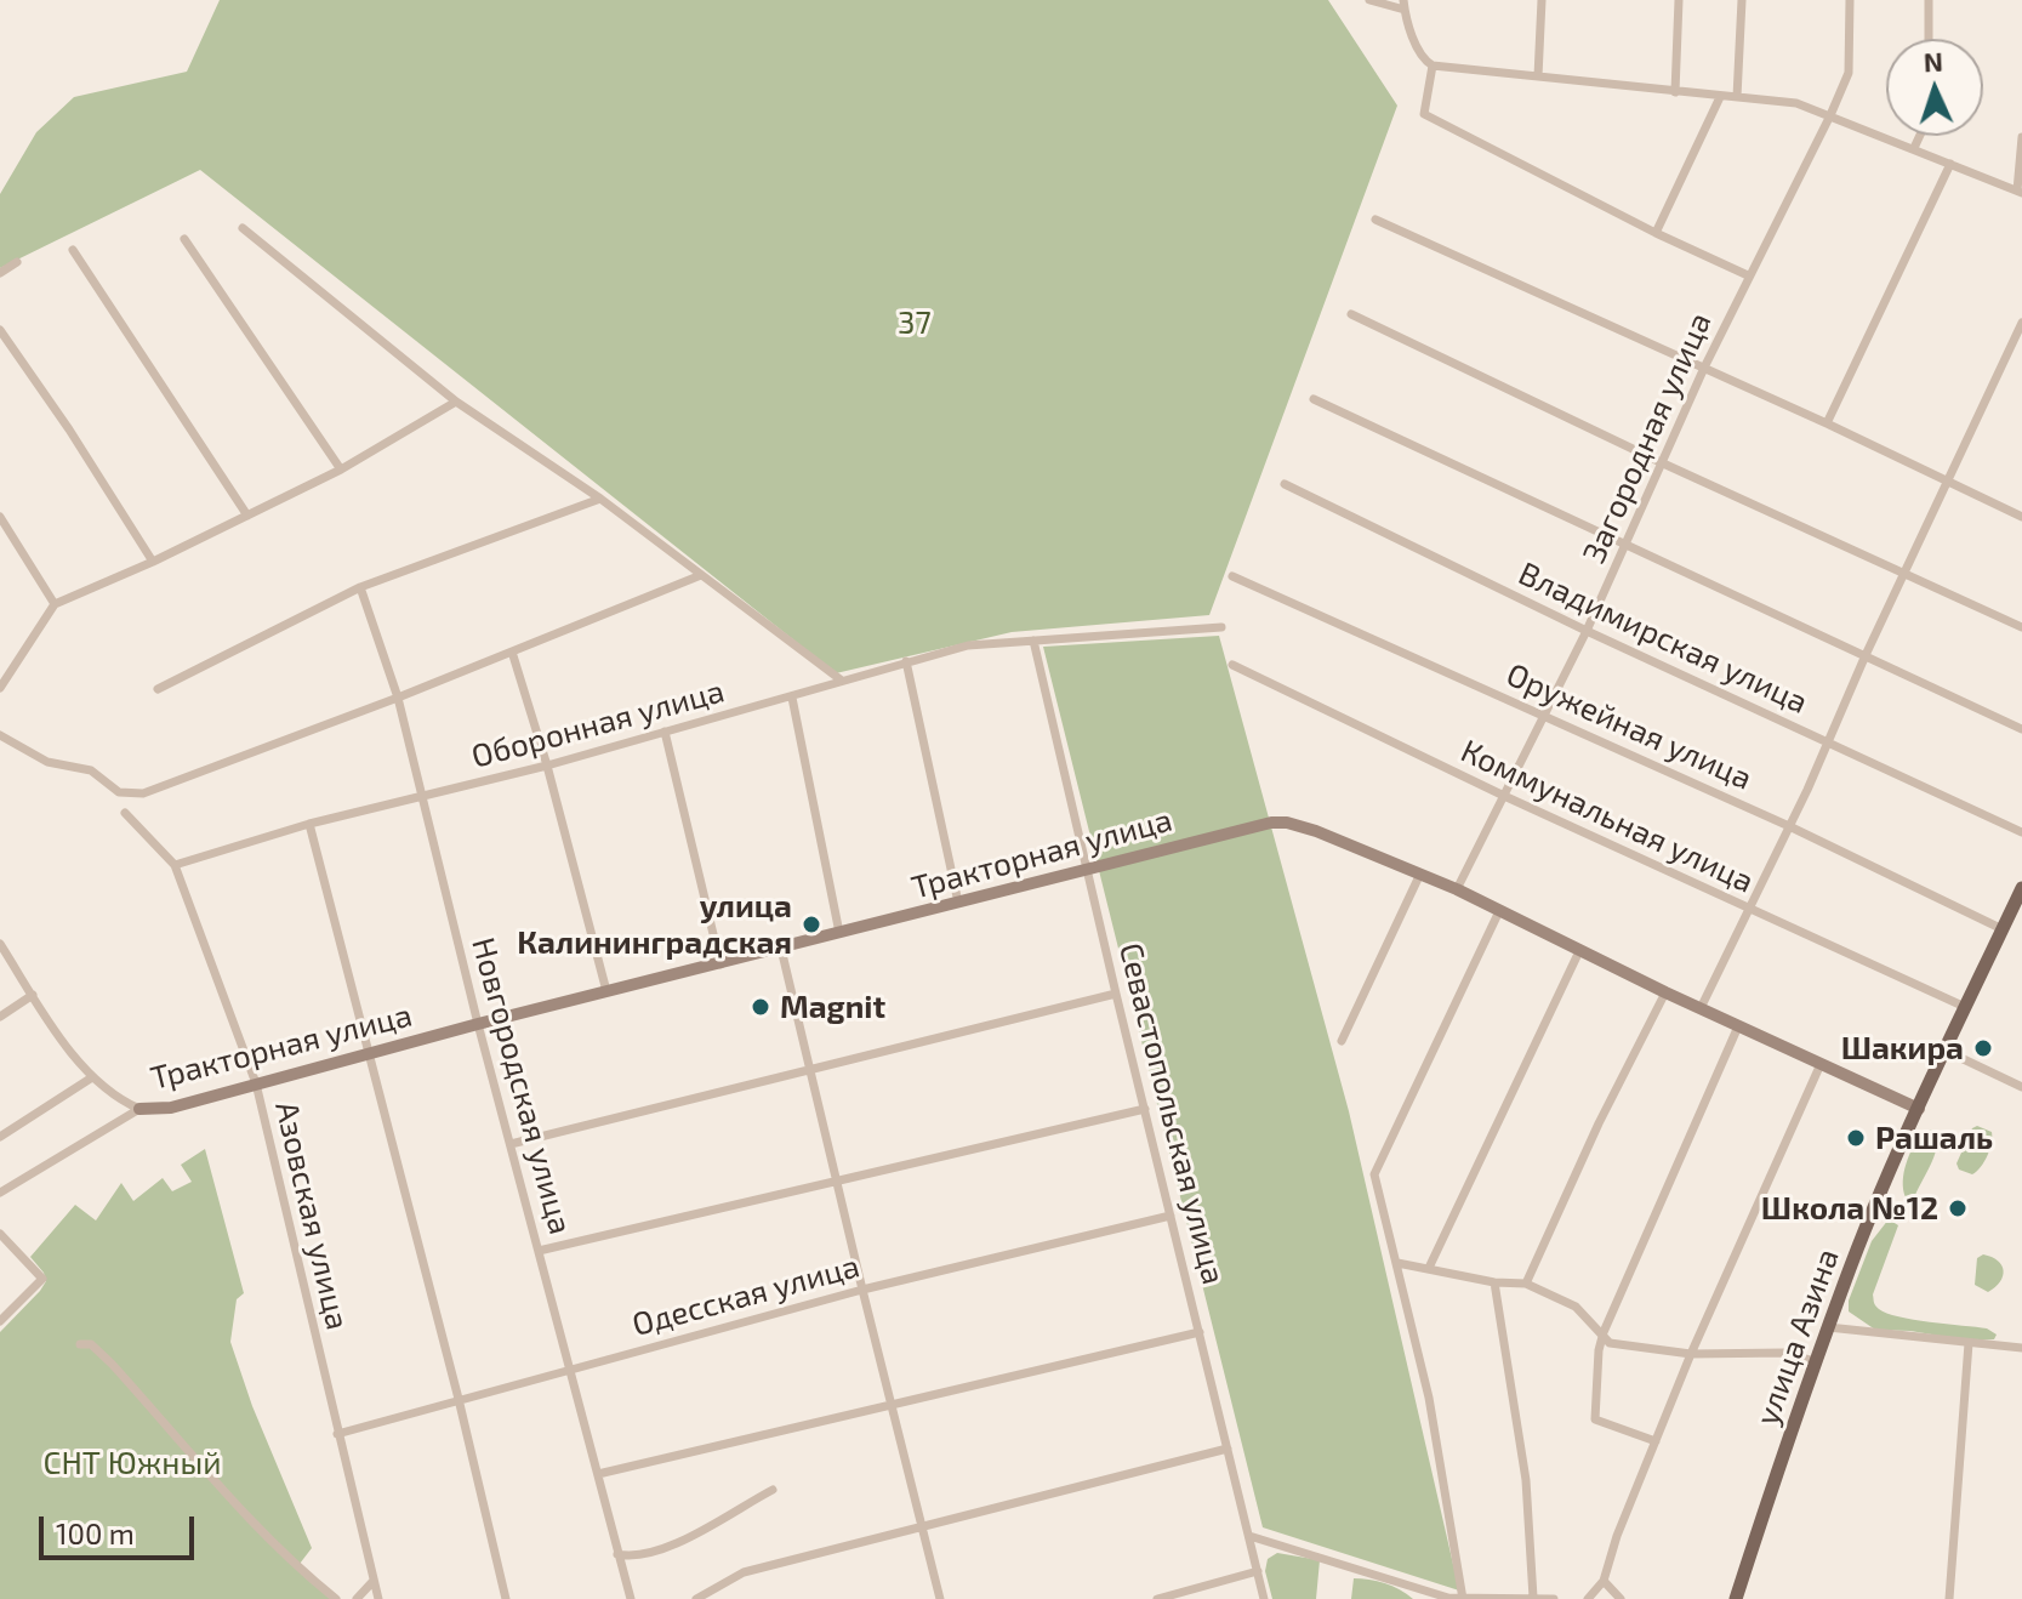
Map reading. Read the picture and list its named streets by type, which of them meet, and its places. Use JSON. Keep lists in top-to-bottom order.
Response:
{
  "streets": {
    "main road": ["улица Азина"],
    "street": [
      "Загородная улица",
      "Владимирская улица",
      "Оборонная улица",
      "Оружейная улица",
      "Коммунальная улица",
      "Тракторная улица",
      "Новгородская улица",
      "Севастопольская улица",
      "Азовская улица",
      "Одесская улица"
    ]
  },
  "crossings": [
    ["Загородная улица", "Владимирская улица"],
    ["Загородная улица", "Оружейная улица"],
    ["Загородная улица", "Коммунальная улица"],
    ["Загородная улица", "Тракторная улица"],
    ["Оборонная улица", "Новгородская улица"],
    ["Оборонная улица", "Севастопольская улица"],
    ["Оборонная улица", "Азовская улица"],
    ["Оружейная улица", "улица Азина"],
    ["Коммунальная улица", "улица Азина"],
    ["Тракторная улица", "Новгородская улица"],
    ["Тракторная улица", "Севастопольская улица"],
    ["Тракторная улица", "Азовская улица"],
    ["Тракторная улица", "улица Азина"],
    ["Новгородская улица", "Одесская улица"],
    ["Севастопольская улица", "Одесская улица"],
    ["Азовская улица", "Одесская улица"]
  ],
  "parks": ["37", "СНТ Южный"],
  "places": [
    "улица Калининградская",
    "Magnit",
    "Шакира",
    "Рашаль",
    "Школа №12"
  ],
  "scale_bar": "100 m",
  "north": "top"
}
